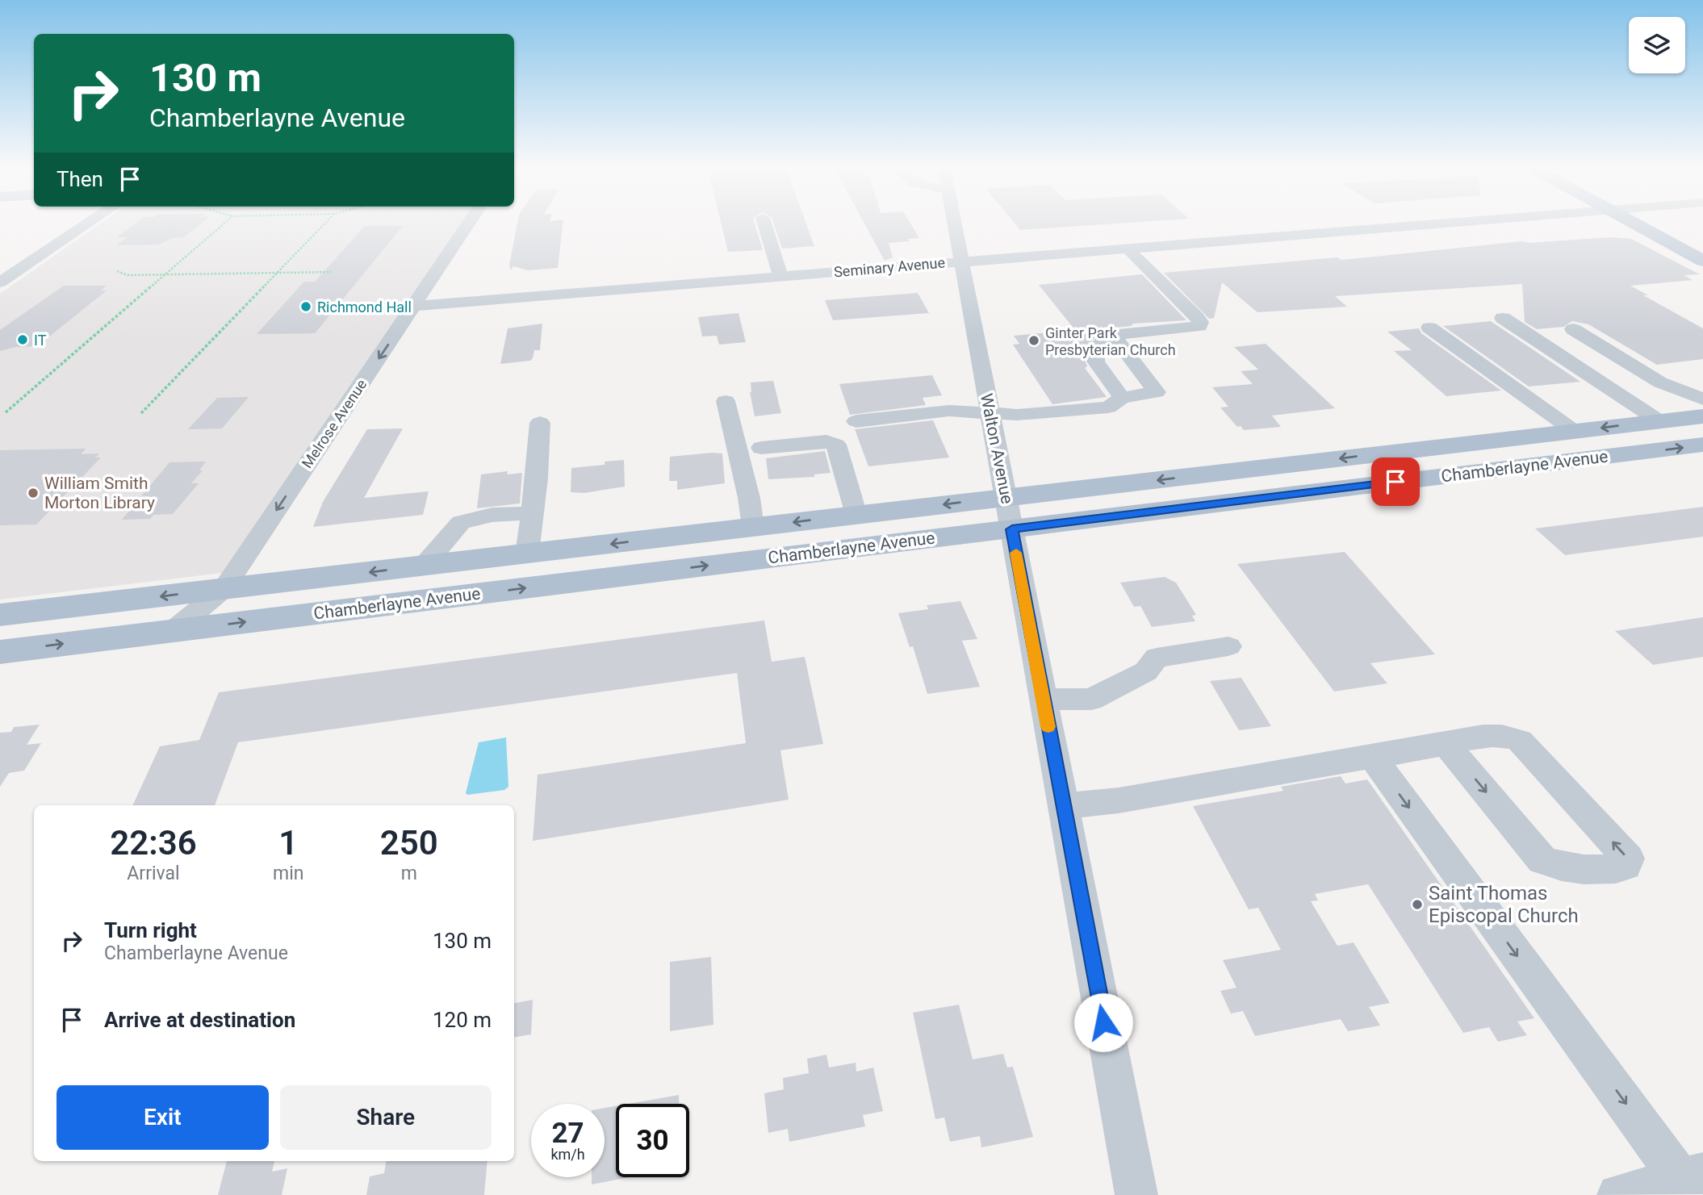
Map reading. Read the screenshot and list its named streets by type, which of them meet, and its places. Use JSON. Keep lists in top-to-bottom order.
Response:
{
  "streets": {
    "main road": ["Chamberlayne Avenue"],
    "street": ["Seminary Avenue", "Melrose Avenue", "Walton Avenue"]
  },
  "crossings": [
    ["Seminary Avenue", "Melrose Avenue"],
    ["Seminary Avenue", "Walton Avenue"],
    ["Melrose Avenue", "Chamberlayne Avenue"],
    ["Walton Avenue", "Chamberlayne Avenue"]
  ],
  "one_way": ["Melrose Avenue"],
  "places": [
    "Richmond Hall",
    "IT",
    "Ginter Park Presbyterian Church",
    "William Smith Morton Library",
    "Saint Thomas Episcopal Church"
  ],
  "page": {
    "turn": ["130 m", "Chamberlayne Avenue"],
    "then": "Then",
    "eta": [
      "22:36",
      "Arrival",
      "1",
      "min",
      "250",
      "m"
    ],
    "list": [
      {
        "name": "Turn right",
        "note": "Chamberlayne Avenue",
        "value": "130 m"
      },
      {
        "name": "Arrive at destination",
        "value": "120 m"
      }
    ],
    "buttons": ["Exit", "Share"],
    "speed": "27 km/h",
    "limit": "30"
  }
}
